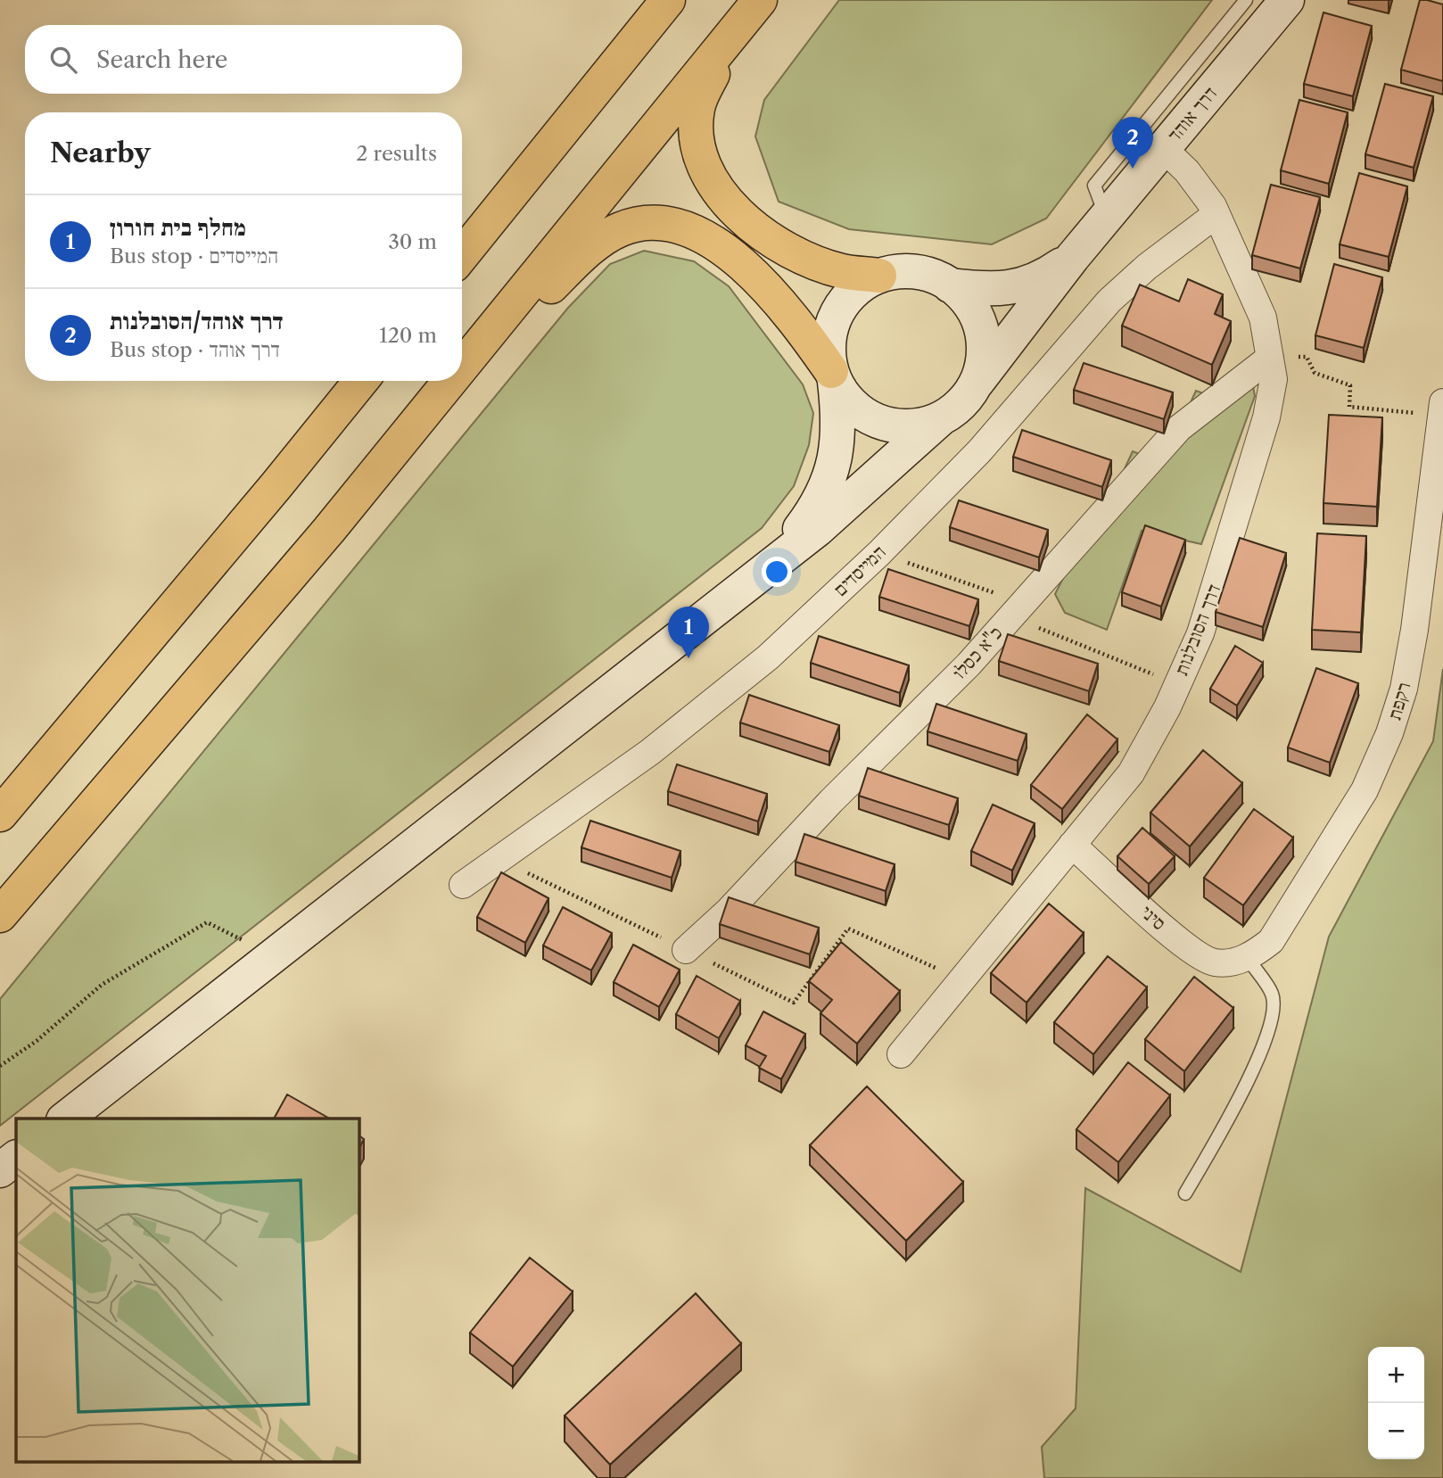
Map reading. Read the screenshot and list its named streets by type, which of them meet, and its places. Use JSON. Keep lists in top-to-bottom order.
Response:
{
  "streets": {
    "main road": ["דרך אוהד"],
    "street": [
      "המייסדים",
      "דרך הסובלנות",
      "כ\"א כסלו",
      "רקפת",
      "סיני"
    ]
  },
  "crossings": [
    ["דרך אוהד", "דרך הסובלנות"],
    ["המייסדים", "דרך הסובלנות"],
    ["דרך הסובלנות", "כ\"א כסלו"],
    ["דרך הסובלנות", "סיני"],
    ["רקפת", "סיני"]
  ],
  "page": {
    "search": "Search here",
    "heading": ["Nearby", "2 results"],
    "pins": ["2", "1"],
    "list": [
      {
        "mark": "1",
        "name": "מחלף בית חורון",
        "note": "Bus stop · המייסדים",
        "value": "30 m"
      },
      {
        "mark": "2",
        "name": "דרך אוהד/הסובלנות",
        "note": "Bus stop · דרך אוהד",
        "value": "120 m"
      }
    ],
    "map_buttons": ["+", "−"]
  }
}
